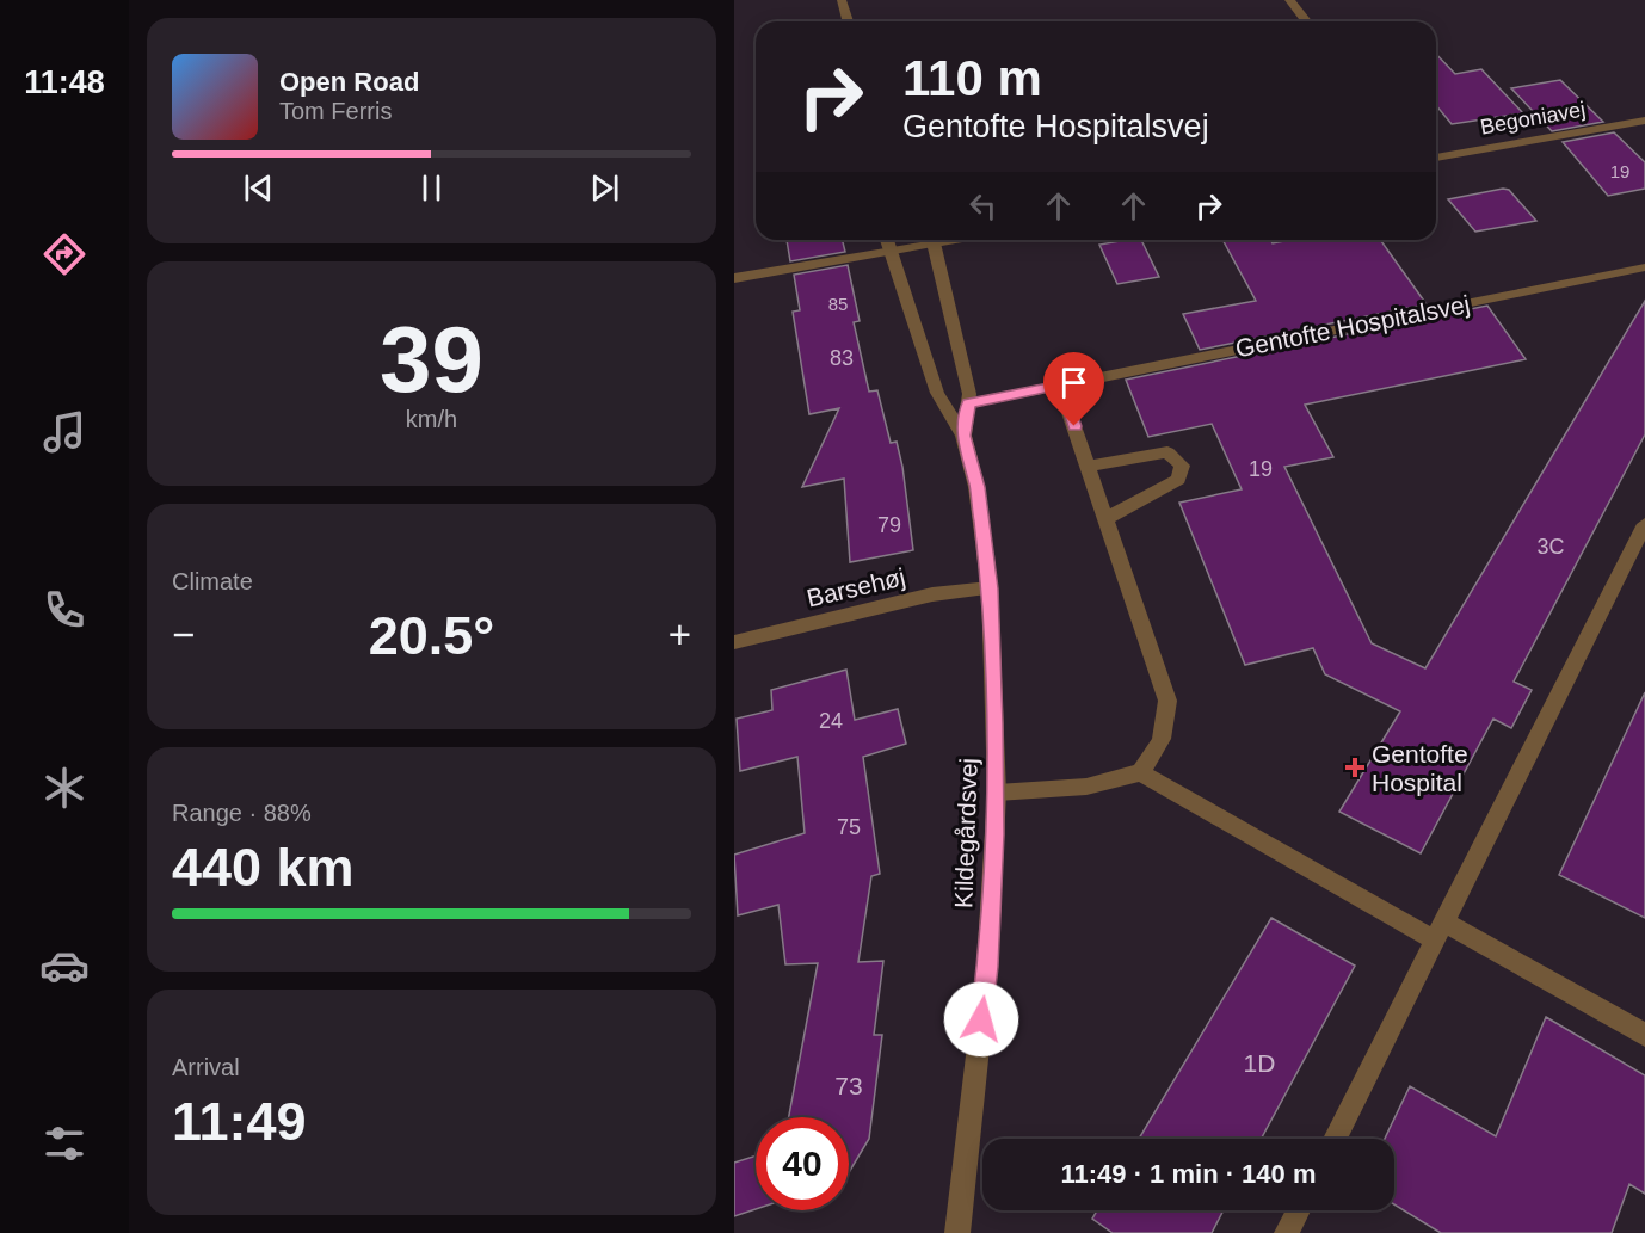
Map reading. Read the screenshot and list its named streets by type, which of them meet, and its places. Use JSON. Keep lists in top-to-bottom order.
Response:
{
  "streets": {
    "street": [
      "Begoniavej",
      "Gentofte Hospitalsvej",
      "Barsehøj",
      "Kildegårdsvej"
    ]
  },
  "crossings": [
    ["Gentofte Hospitalsvej", "Kildegårdsvej"],
    ["Barsehøj", "Kildegårdsvej"]
  ],
  "places": {
    "health": ["Gentofte Hospital"]
  },
  "house_numbers": [
    "19",
    "85",
    "83",
    "19",
    "79",
    "3C",
    "24",
    "75",
    "1D",
    "73"
  ],
  "page": {
    "tabs": "11:48",
    "turn": ["110 m", "Gentofte Hospitalsvej"],
    "song": ["Open Road", "Tom Ferris"],
    "tile": [
      ["39", "km/h"],
      "Climate",
      ["Range · 88%", "440 km"],
      ["Arrival", "11:49"]
    ],
    "heat": ["−", "20.5°", "+"],
    "limit": "40",
    "trip": "11:49 · 1 min · 140 m"
  }
}
